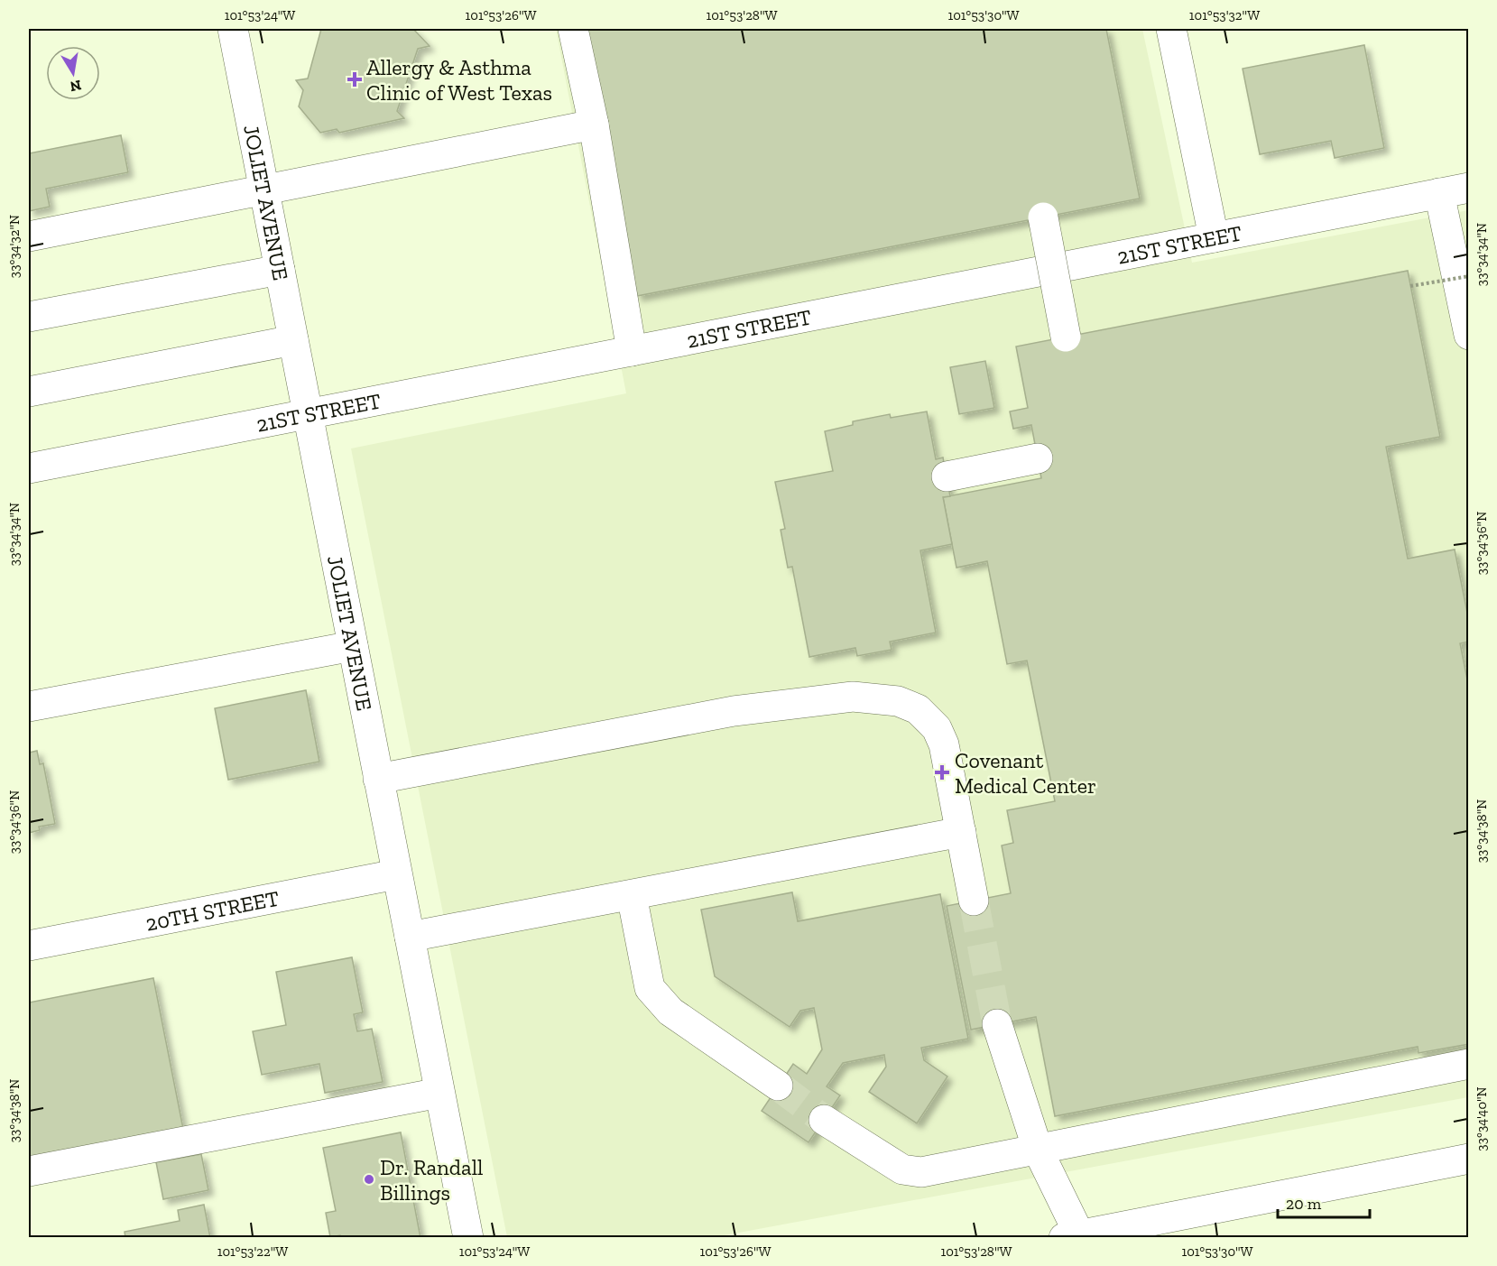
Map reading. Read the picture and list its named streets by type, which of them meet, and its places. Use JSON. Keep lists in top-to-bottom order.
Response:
{
  "streets": {
    "street": ["JOLIET AVENUE", "21ST STREET", "20TH STREET"]
  },
  "crossings": [
    ["JOLIET AVENUE", "21ST STREET"],
    ["JOLIET AVENUE", "20TH STREET"]
  ],
  "places": {
    "health": ["Allergy & Asthma Clinic of West Texas", "Covenant Medical Center"],
    "other": ["Dr. Randall Billings"]
  },
  "scale_bar": "20 m",
  "north": "bottom",
  "coordinates": [
    "101°53'24\"W",
    "101°53'26\"W",
    "101°53'28\"W",
    "101°53'30\"W",
    "101°53'32\"W",
    "33°34'32\"N",
    "33°34'34\"N",
    "33°34'36\"N",
    "33°34'38\"N",
    "33°34'40\"N",
    "101°53'22\"W"
  ]
}
